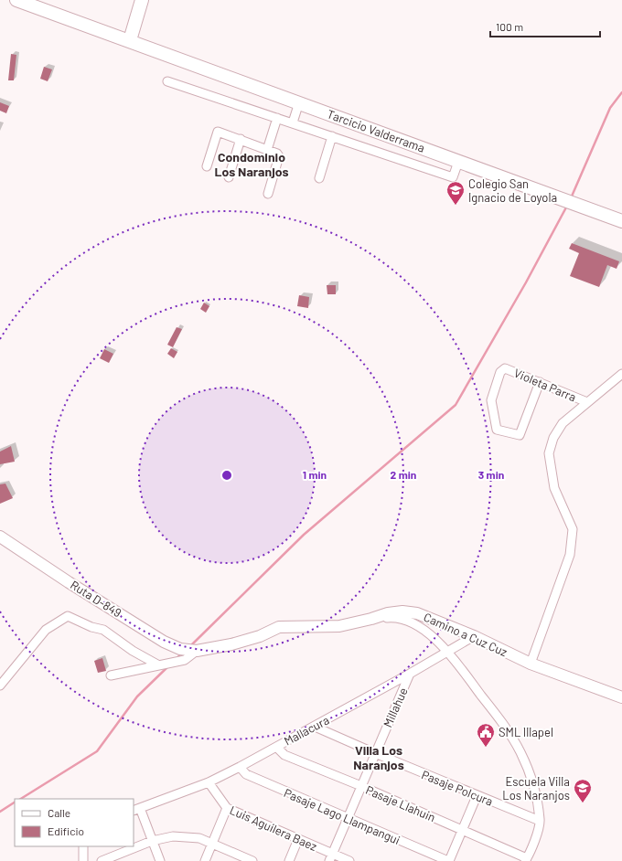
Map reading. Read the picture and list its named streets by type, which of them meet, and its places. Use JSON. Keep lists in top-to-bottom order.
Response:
{
  "streets": {
    "main road": ["Tarcicio Valderrama", "Ruta D-849", "Camino a Cuz Cuz"],
    "street": [
      "Violeta Parra",
      "Millahue",
      "Mallacura",
      "Pasaje Polcura",
      "Pasaje Llahuin",
      "Pasaje Lago Llampangui",
      "Luis Aguilera Baez"
    ]
  },
  "crossings": [
    ["Ruta D-849", "Camino a Cuz Cuz"],
    ["Camino a Cuz Cuz", "Mallacura"],
    ["Millahue", "Mallacura"],
    ["Millahue", "Pasaje Polcura"],
    ["Millahue", "Pasaje Llahuin"],
    ["Millahue", "Pasaje Lago Llampangui"],
    ["Millahue", "Luis Aguilera Baez"],
    ["Mallacura", "Pasaje Polcura"],
    ["Mallacura", "Pasaje Llahuin"],
    ["Mallacura", "Pasaje Lago Llampangui"],
    ["Mallacura", "Luis Aguilera Baez"]
  ],
  "districts": ["Condominio Los Naranjos", "Villa Los Naranjos"],
  "places": {
    "school or university": ["Colegio San Ignacio de Loyola", "Escuela Villa Los Naranjos"],
    "public building": ["SML Illapel"]
  },
  "legend": ["Calle", "Edificio"],
  "scale_bar": "100 m",
  "rings": ["1 min", "2 min", "3 min"]
}
